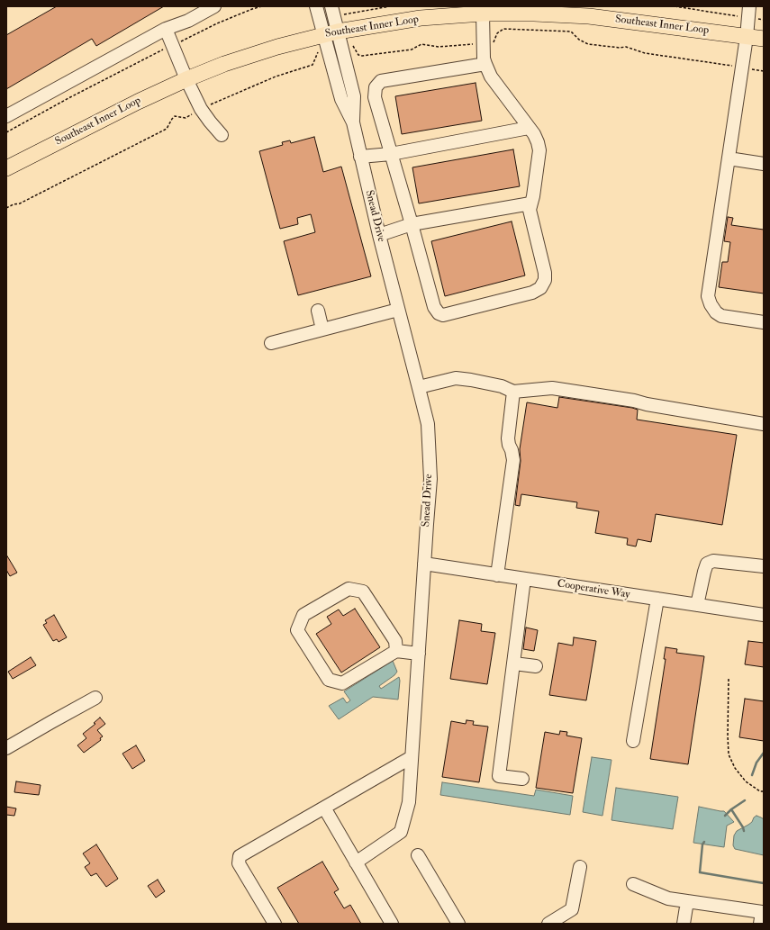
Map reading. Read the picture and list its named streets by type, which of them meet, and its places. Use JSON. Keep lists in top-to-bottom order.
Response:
{
  "streets": {
    "main road": ["Southeast Inner Loop"],
    "street": ["Snead Drive", "Cooperative Way"]
  },
  "crossings": [
    ["Southeast Inner Loop", "Snead Drive"],
    ["Snead Drive", "Cooperative Way"]
  ]
}
